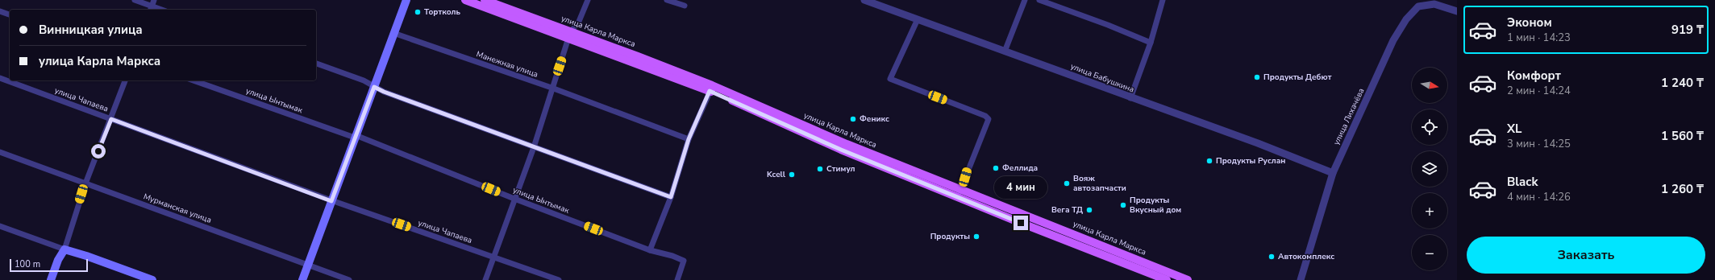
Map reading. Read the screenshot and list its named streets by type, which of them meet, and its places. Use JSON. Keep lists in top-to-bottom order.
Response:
{
  "streets": {
    "main road": ["улица Карла Маркса"],
    "street": [
      "Манежная улица",
      "улица Бабушкина",
      "улица Чапаева",
      "улица Ынтымак",
      "улица Лихачёва",
      "Мурманская улица"
    ]
  },
  "crossings": [
    ["улица Бабушкина", "улица Лихачёва"]
  ],
  "places": [
    "Тортколь",
    "Продукты Дебют",
    "Феникс",
    "Продукты Руслан",
    "Феллида",
    "Стимул",
    "Kcell",
    "Вояж автозапчасти",
    "Продукты Вкусный дом",
    "Вега ТД",
    "Продукты",
    "Автокомплекс"
  ],
  "scale_bar": "100 m",
  "north": "right",
  "page": {
    "list": [
      {
        "name": "Эконом",
        "note": "1 мин · 14:23",
        "value": "919 ₸"
      },
      {
        "name": "Комфорт",
        "note": "2 мин · 14:24",
        "value": "1 240 ₸"
      },
      {
        "name": "XL",
        "note": "3 мин · 14:25",
        "value": "1 560 ₸"
      },
      {
        "name": "Black",
        "note": "4 мин · 14:26",
        "value": "1 260 ₸"
      }
    ],
    "banner": ["Винницкая улица", "улица Карла Маркса"],
    "map_buttons": ["+", "−"],
    "bubble": "4 мин",
    "buttons": "Заказать",
    "scale": "100 m"
  }
}
